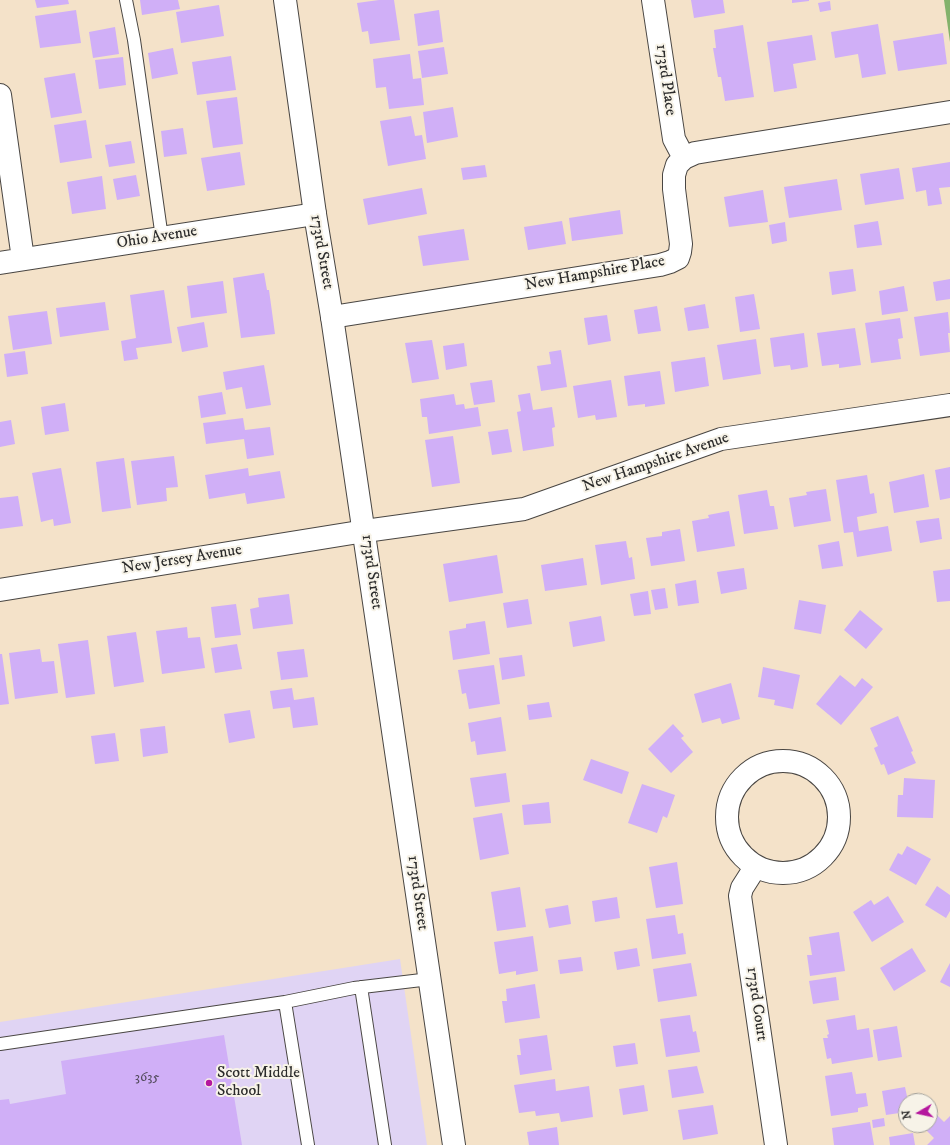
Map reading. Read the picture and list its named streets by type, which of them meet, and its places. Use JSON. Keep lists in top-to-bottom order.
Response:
{
  "streets": {
    "street": [
      "173rd Place",
      "Ohio Avenue",
      "173rd Street",
      "New Hampshire Place",
      "New Hampshire Avenue",
      "New Jersey Avenue",
      "173rd Court"
    ]
  },
  "crossings": [
    ["173rd Place", "New Hampshire Place"],
    ["Ohio Avenue", "173rd Street"],
    ["173rd Street", "New Hampshire Place"],
    ["173rd Street", "New Hampshire Avenue"],
    ["173rd Street", "New Jersey Avenue"],
    ["New Hampshire Avenue", "New Jersey Avenue"]
  ],
  "places": ["Scott Middle School"],
  "house_numbers": ["3635"],
  "north": "left"
}
